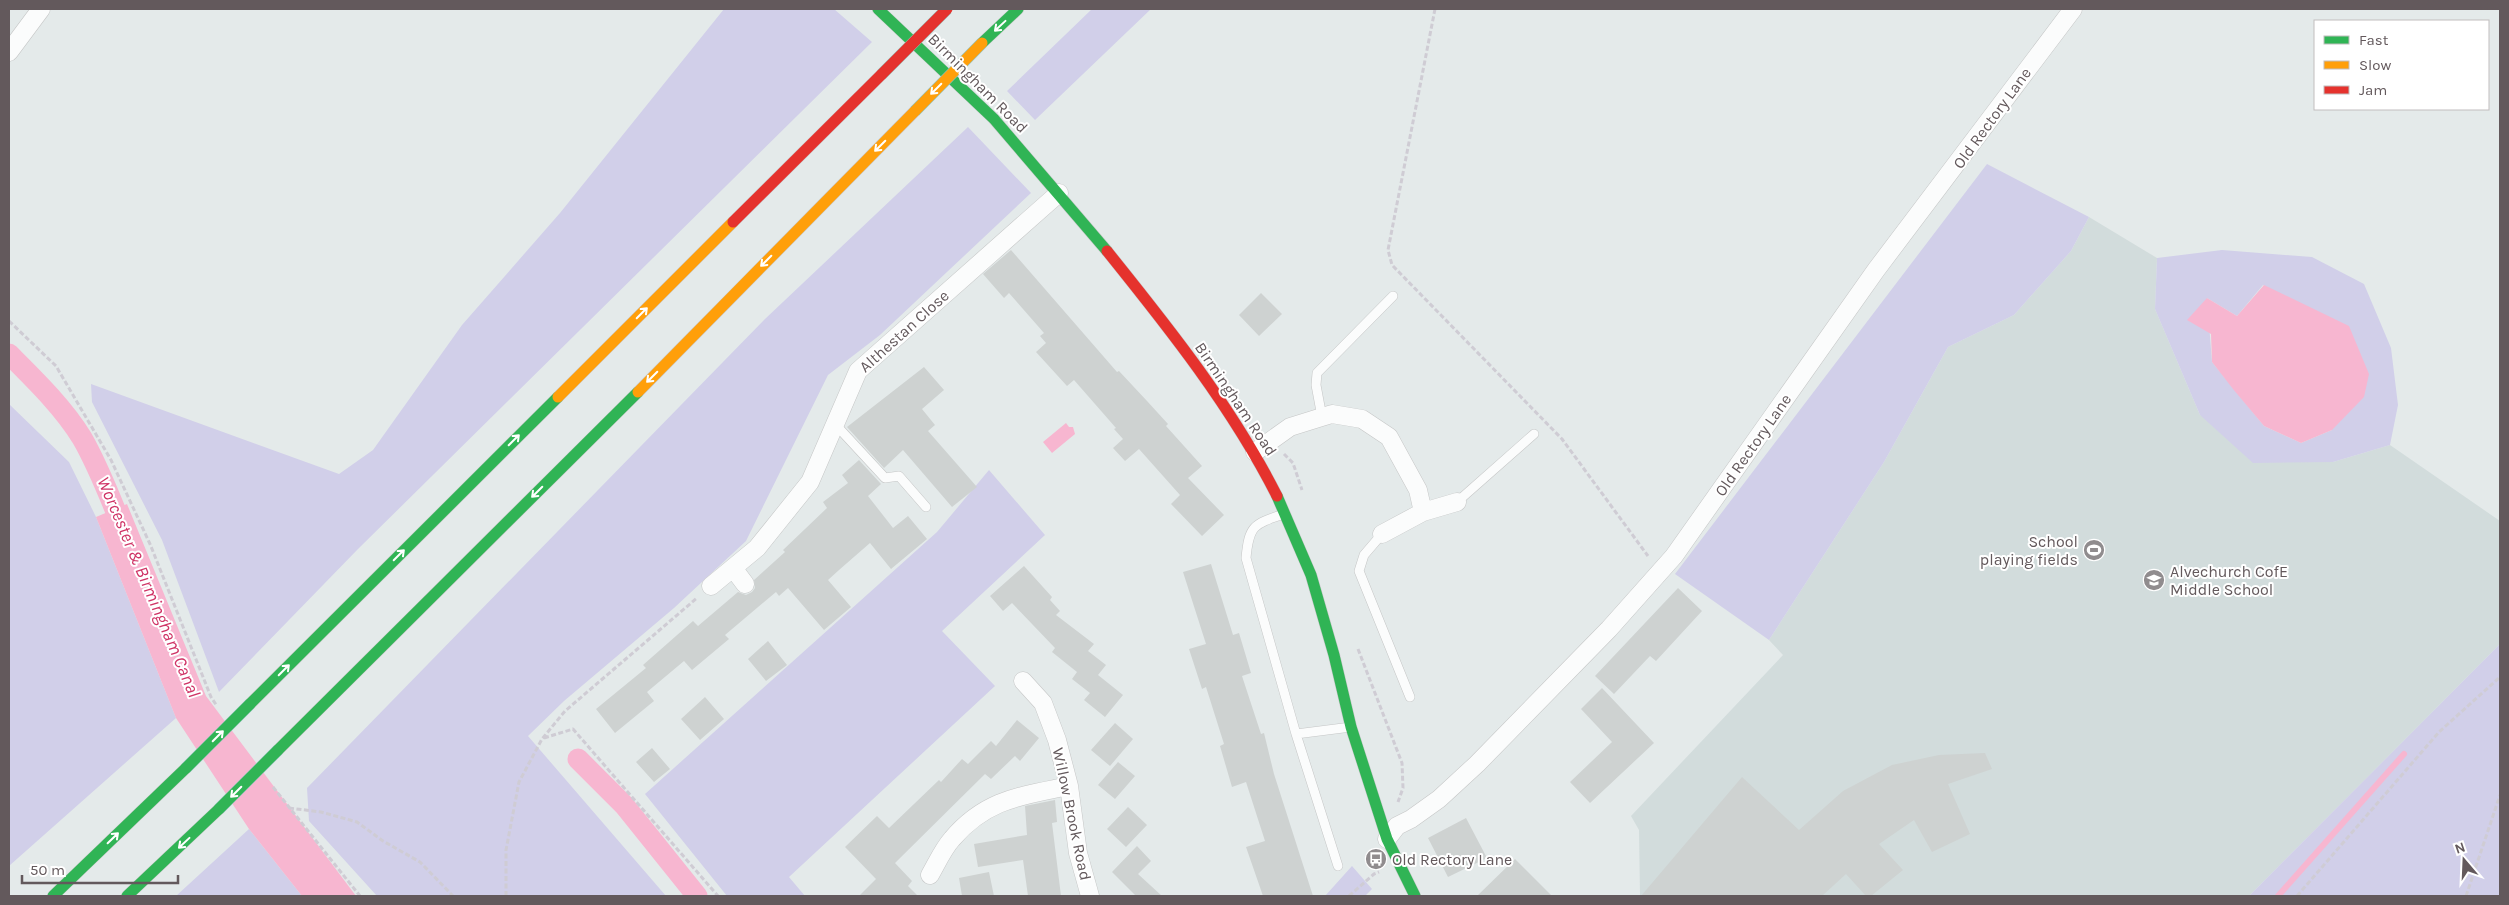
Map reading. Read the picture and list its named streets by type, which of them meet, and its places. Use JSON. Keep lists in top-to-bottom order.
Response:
{
  "streets": {
    "main road": ["Birmingham Road"],
    "street": ["Old Rectory Lane", "Althestan Close", "Willow Brook Road"]
  },
  "crossings": [
    ["Birmingham Road", "Old Rectory Lane"],
    ["Birmingham Road", "Althestan Close"]
  ],
  "water": ["Worcester & Birmingham Canal"],
  "places": {
    "sports": ["School playing fields"],
    "school or university": ["Alvechurch CofE Middle School"],
    "bus stop": ["Old Rectory Lane"]
  },
  "legend": ["Fast", "Slow", "Jam"],
  "scale_bar": "50 m",
  "north": "top"
}
